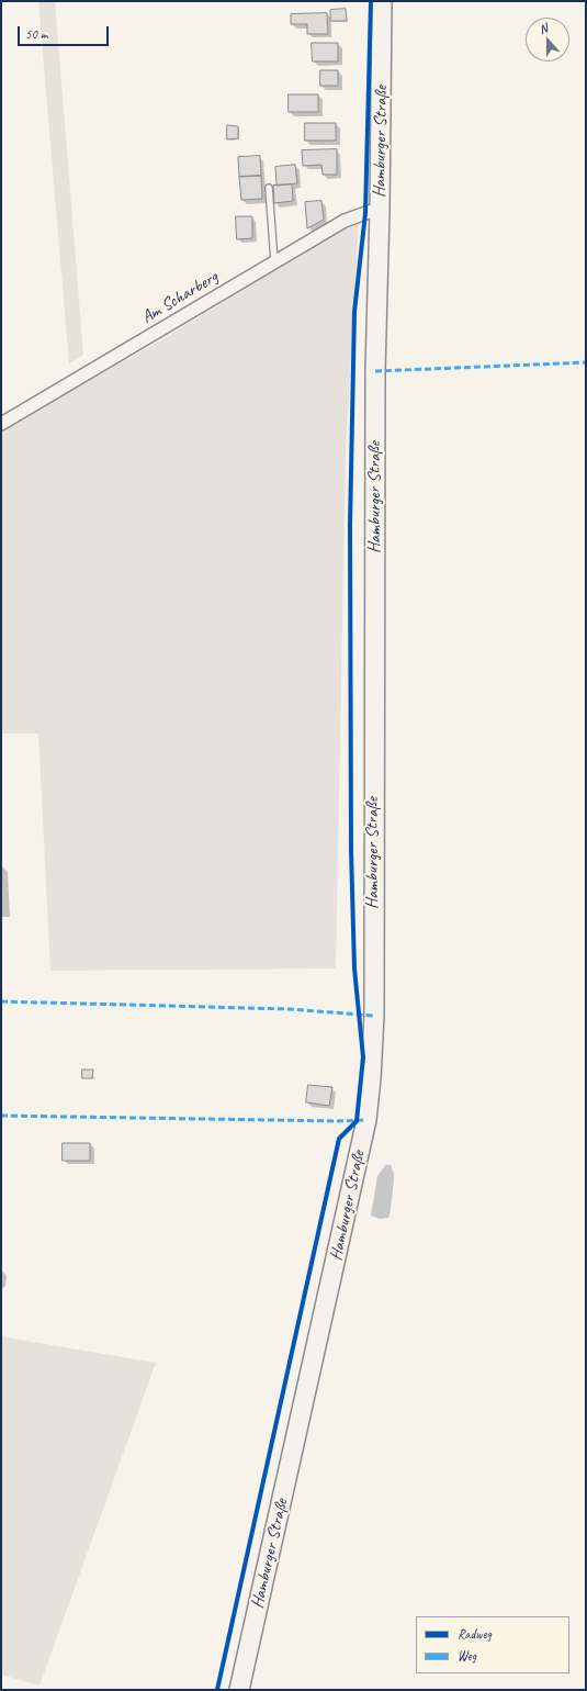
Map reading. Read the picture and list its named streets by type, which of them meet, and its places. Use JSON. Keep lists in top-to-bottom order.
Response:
{
  "streets": {
    "main road": ["Hamburger Straße"],
    "street": ["Am Scharberg"]
  },
  "crossings": [
    ["Hamburger Straße", "Am Scharberg"]
  ],
  "legend": ["Radweg", "Weg"],
  "scale_bar": "50 m",
  "north": "top"
}
